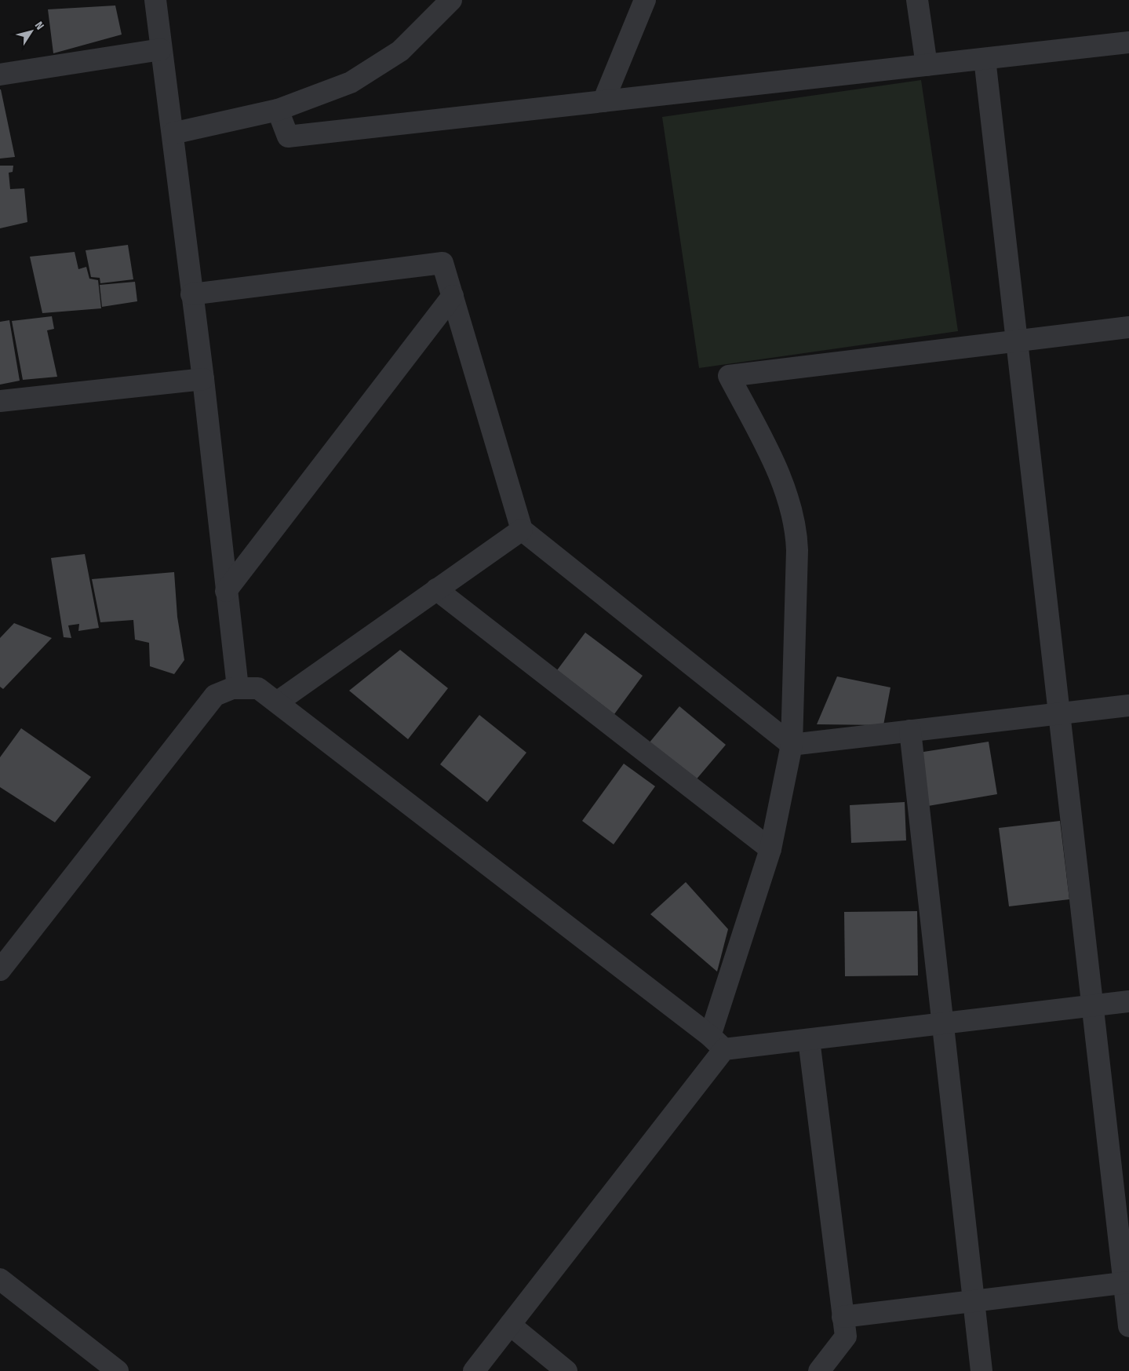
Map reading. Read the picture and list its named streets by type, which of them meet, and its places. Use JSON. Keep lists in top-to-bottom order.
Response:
{
  "north": "top right"
}
